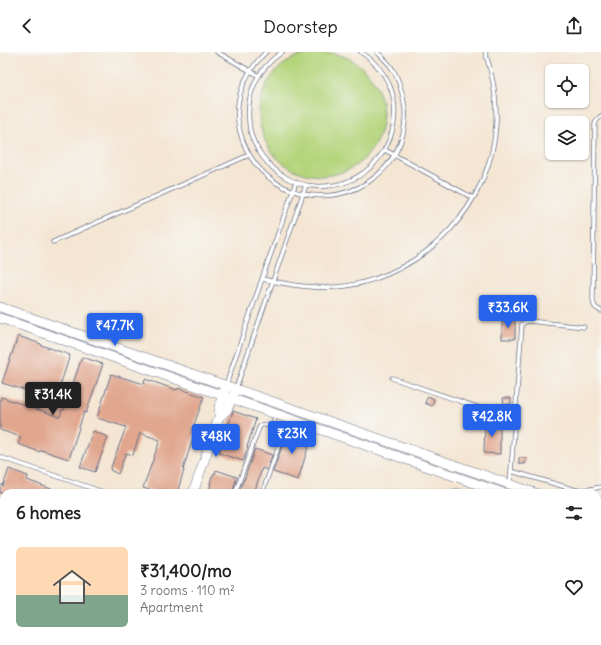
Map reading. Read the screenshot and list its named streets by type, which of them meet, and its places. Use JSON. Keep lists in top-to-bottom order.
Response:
{
  "page": {
    "header": "Doorstep",
    "price": [
      "₹33.6K",
      "₹47.7K",
      "₹31.4K",
      "₹42.8K",
      "₹23K",
      "₹48K"
    ],
    "heading": "6 homes",
    "list": [
      {
        "name": "₹31,400/mo",
        "note": "3 rooms · 110 m² · Apartment"
      }
    ]
  }
}
